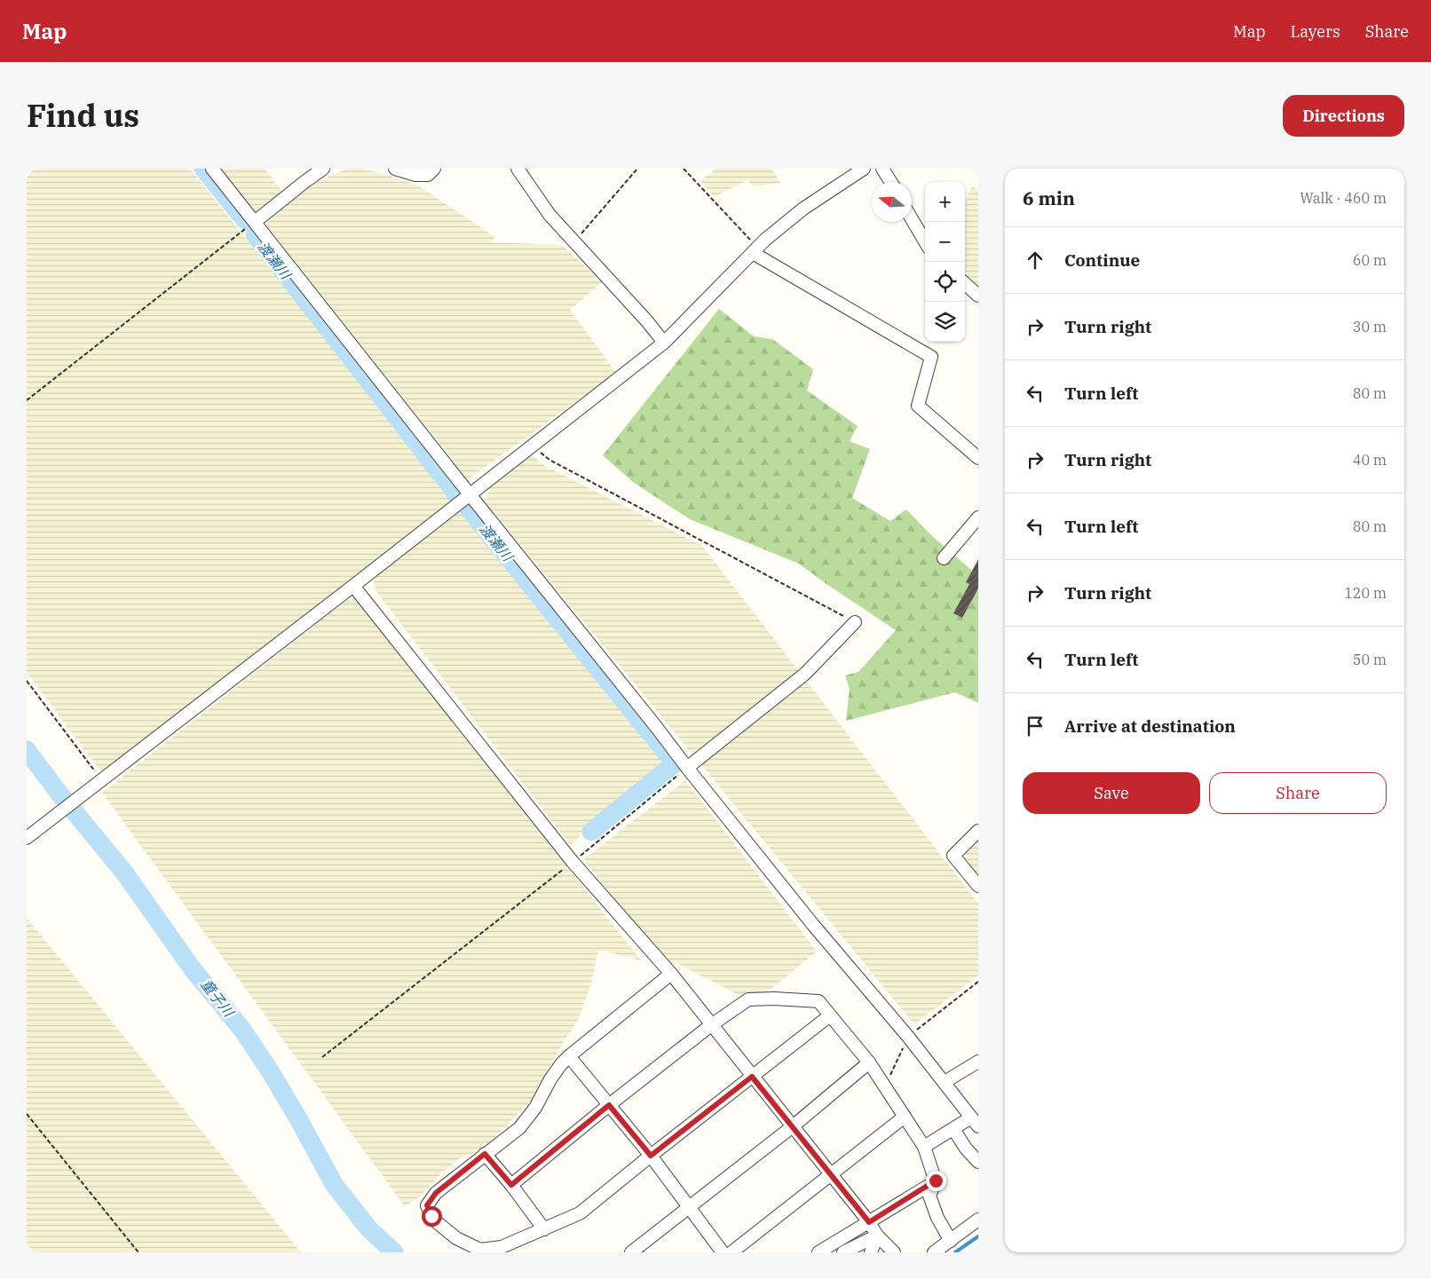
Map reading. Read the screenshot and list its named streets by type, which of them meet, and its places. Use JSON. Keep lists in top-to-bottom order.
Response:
{
  "water": ["渡瀬川", "童子川"],
  "north": "left",
  "page": {
    "header": "Map",
    "nav": ["Map", "Layers", "Share"],
    "title": "Find us",
    "buttons": [
      "Directions",
      ["Save", "Share"]
    ],
    "heading": ["6 min", "Walk · 460 m"],
    "map_buttons": ["+", "−"],
    "list": [
      ["Continue", "60 m"],
      ["Turn right", "30 m"],
      ["Turn left", "80 m"],
      ["Turn right", "40 m"],
      ["Turn left", "80 m"],
      ["Turn right", "120 m"],
      ["Turn left", "50 m"],
      "Arrive at destination"
    ]
  }
}
